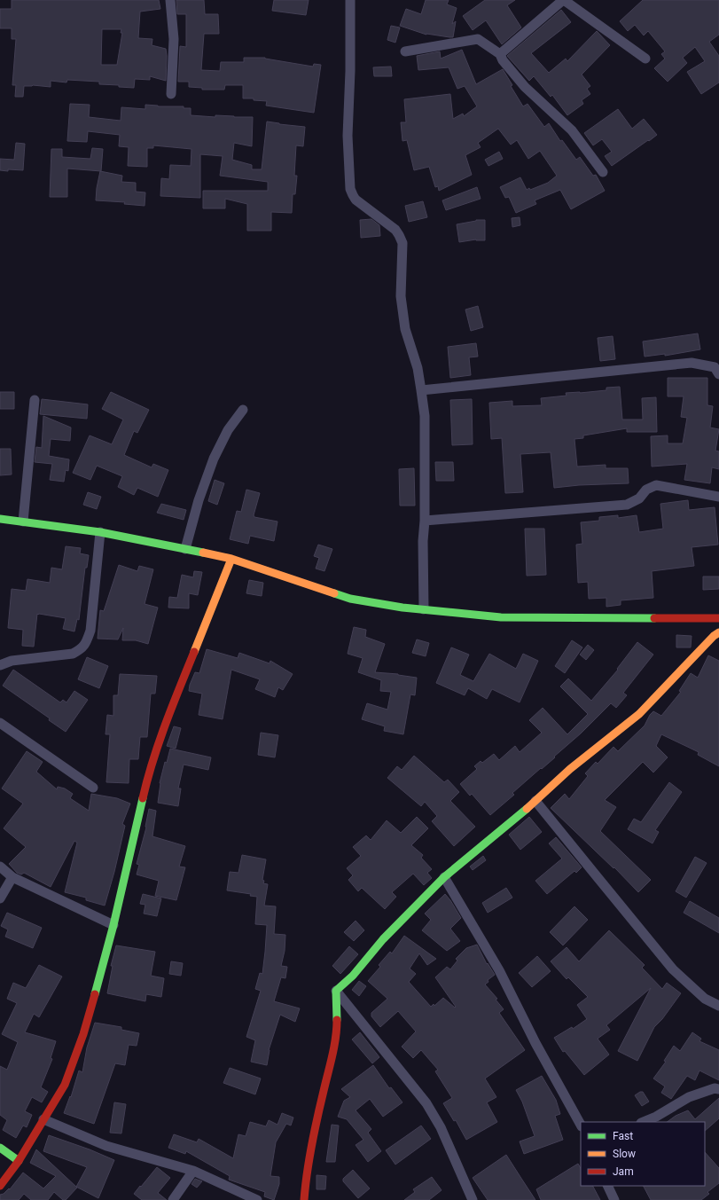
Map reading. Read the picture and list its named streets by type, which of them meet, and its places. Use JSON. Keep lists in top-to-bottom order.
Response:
{
  "legend": ["Fast", "Slow", "Jam"]
}
